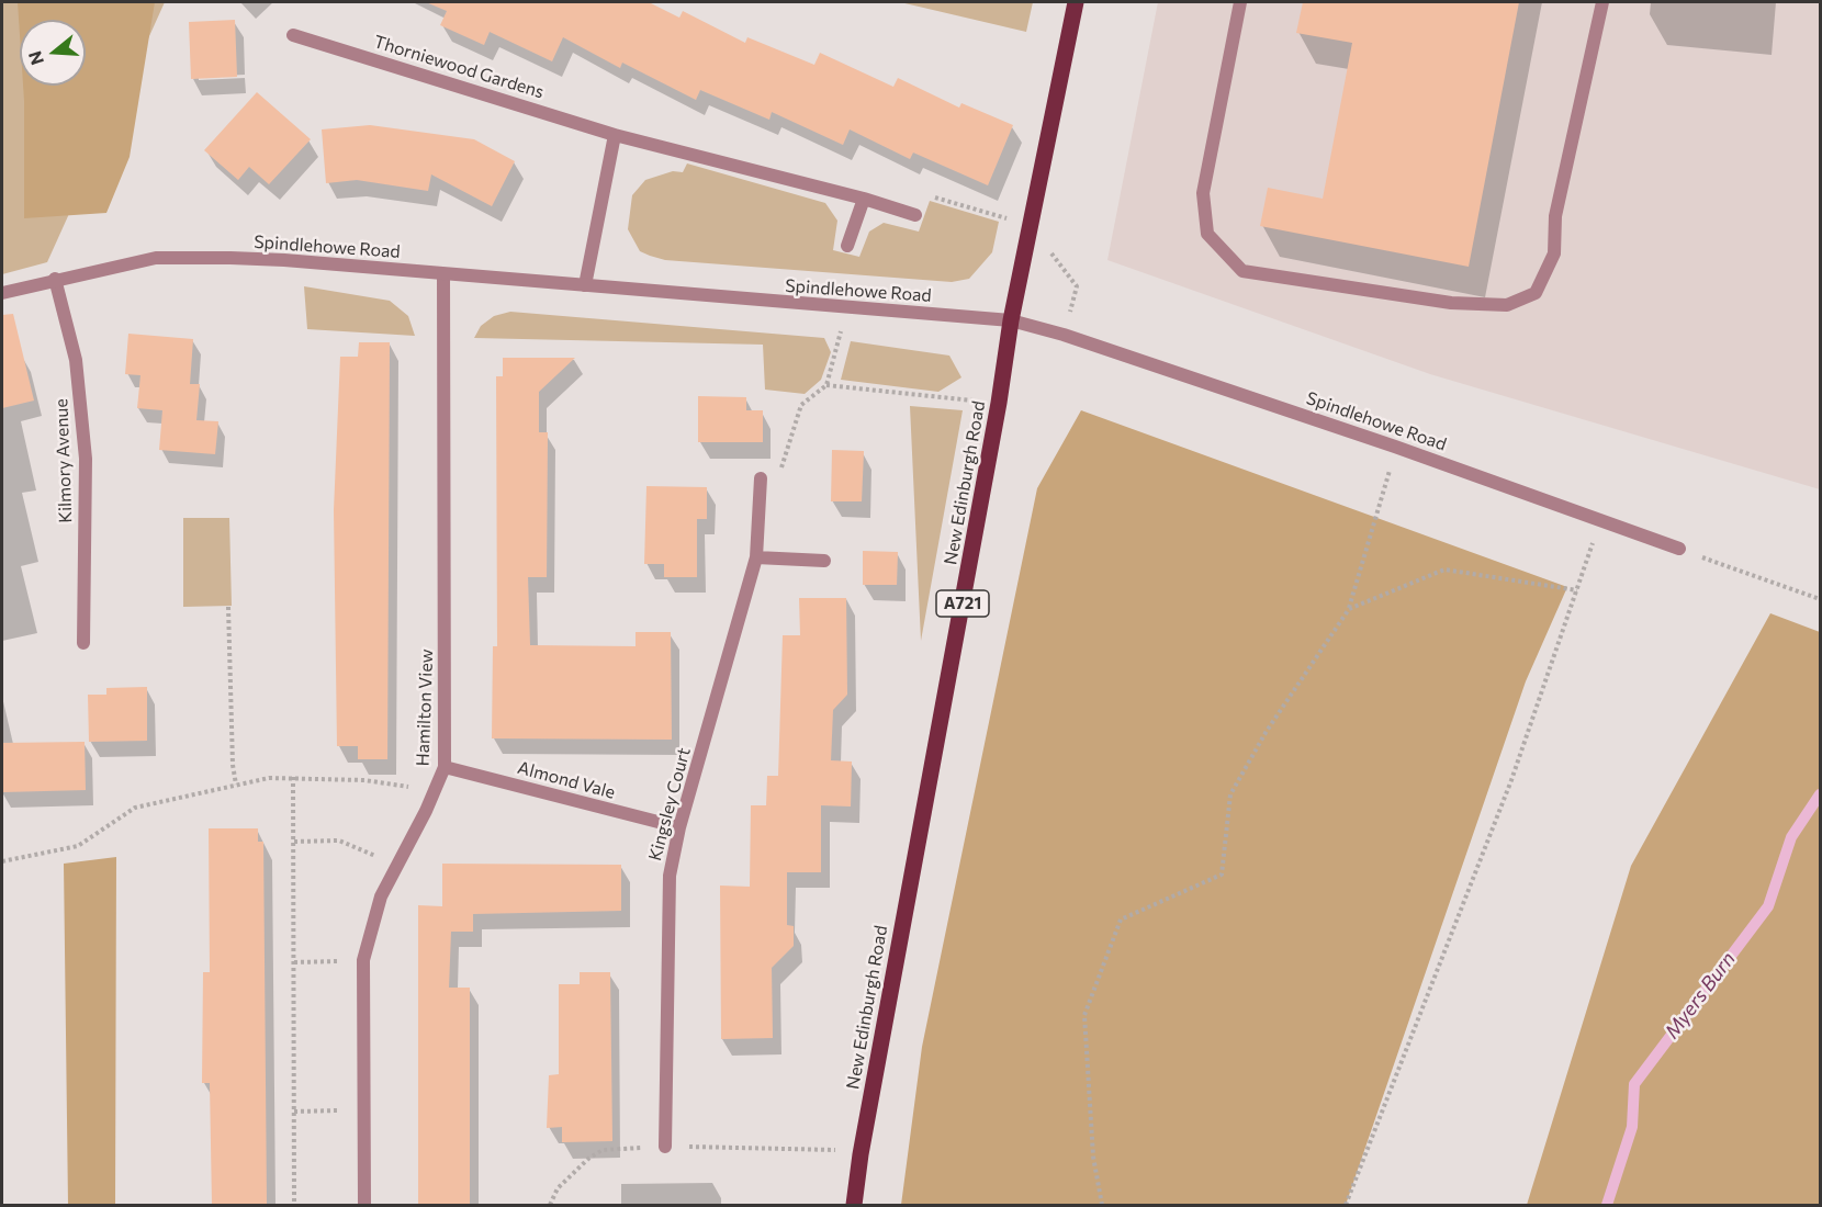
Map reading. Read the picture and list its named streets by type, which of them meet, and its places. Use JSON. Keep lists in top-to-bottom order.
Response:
{
  "streets": {
    "main road": ["New Edinburgh Road", "A721"],
    "street": [
      "Thorniewood Gardens",
      "Spindlehowe Road",
      "Kilmory Avenue",
      "Hamilton View",
      "Almond Vale",
      "Kingsley Court"
    ]
  },
  "crossings": [
    ["Spindlehowe Road", "Kilmory Avenue"],
    ["Spindlehowe Road", "New Edinburgh Road"],
    ["Spindlehowe Road", "Hamilton View"],
    ["Hamilton View", "Almond Vale"],
    ["Almond Vale", "Kingsley Court"]
  ],
  "water": ["Myers Burn"],
  "north": "left"
}
